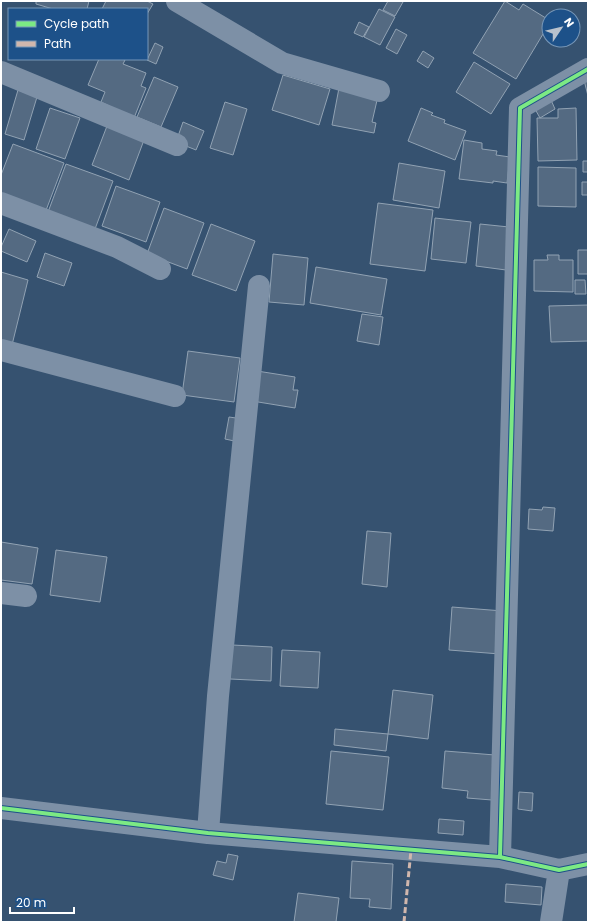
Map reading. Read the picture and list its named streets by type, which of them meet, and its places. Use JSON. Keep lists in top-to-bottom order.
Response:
{
  "legend": ["Cycle path", "Path"],
  "scale_bar": "20 m",
  "north": "top right"
}
